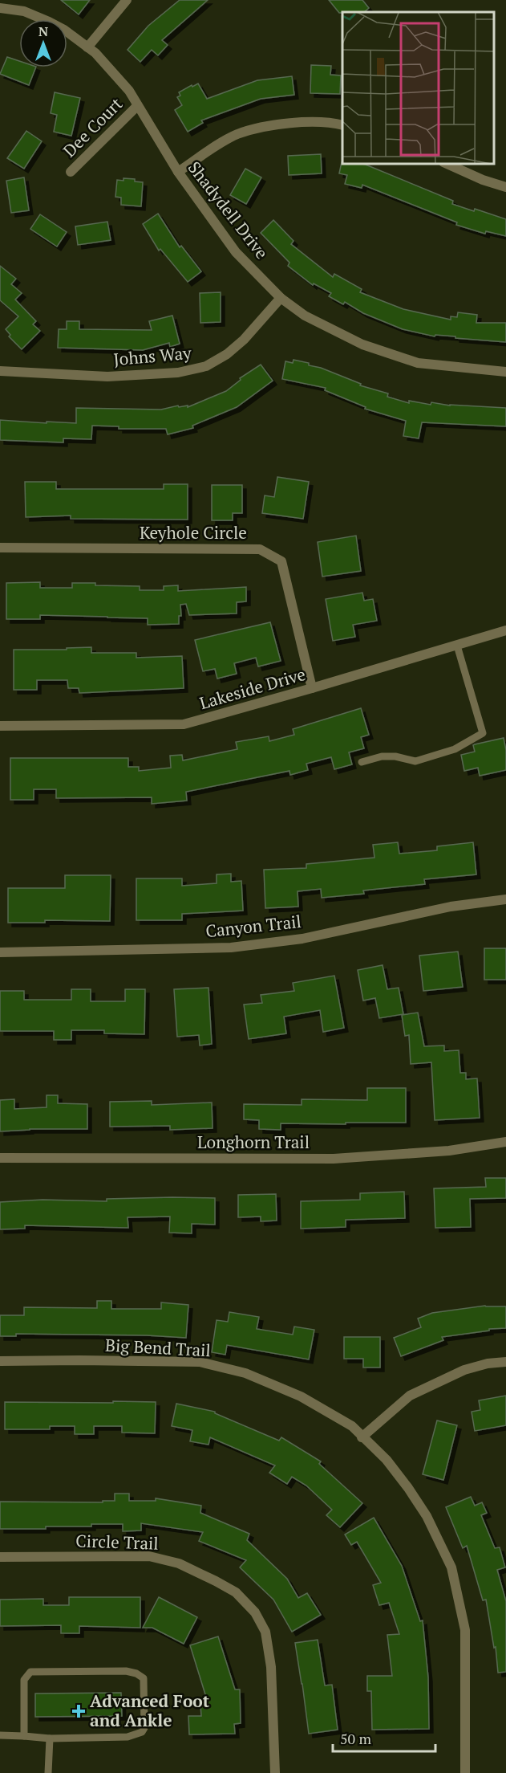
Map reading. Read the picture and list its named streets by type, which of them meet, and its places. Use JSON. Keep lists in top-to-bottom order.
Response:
{
  "streets": {
    "street": [
      "Dee Court",
      "Shadydell Drive",
      "Johns Way",
      "Keyhole Circle",
      "Lakeside Drive",
      "Canyon Trail",
      "Longhorn Trail",
      "Big Bend Trail",
      "Circle Trail"
    ]
  },
  "crossings": [
    ["Dee Court", "Shadydell Drive"],
    ["Shadydell Drive", "Johns Way"],
    ["Keyhole Circle", "Lakeside Drive"]
  ],
  "places": {
    "health": ["Advanced Foot and Ankle"]
  },
  "scale_bar": "50 m",
  "north": "top"
}
